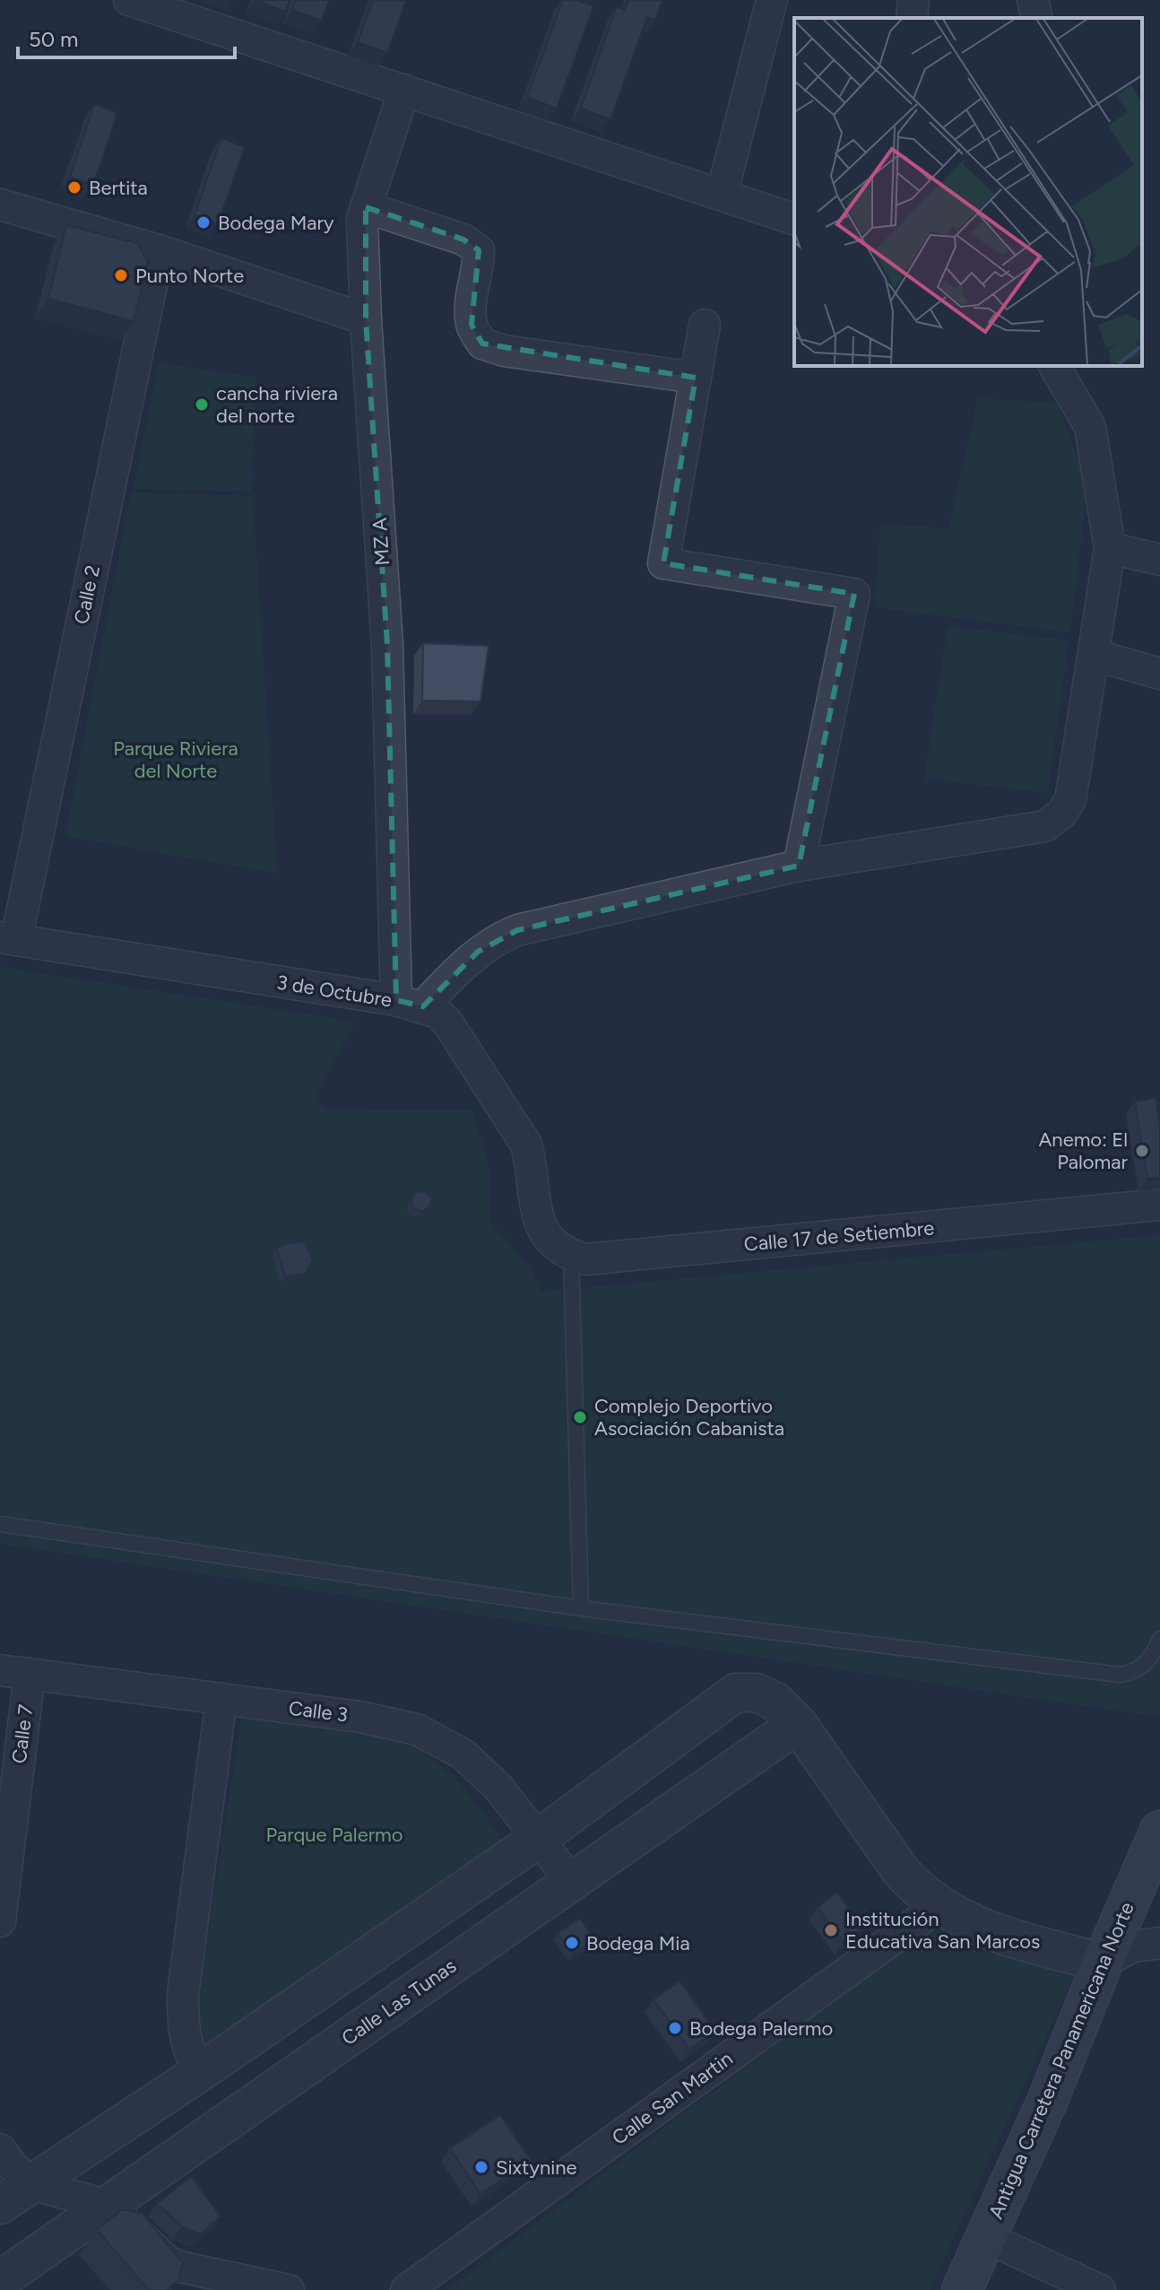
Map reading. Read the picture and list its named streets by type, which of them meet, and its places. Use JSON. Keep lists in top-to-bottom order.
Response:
{
  "streets": {
    "main road": ["Antigua Carretera Panamericana Norte"],
    "street": [
      "MZ A",
      "Calle 2",
      "3 de Octubre",
      "Calle 17 de Setiembre",
      "Calle 3",
      "Calle 7",
      "Calle Las Tunas",
      "Calle San Martin"
    ]
  },
  "crossings": [
    ["MZ A", "3 de Octubre"],
    ["Calle 2", "3 de Octubre"],
    ["3 de Octubre", "Calle 17 de Setiembre"],
    ["Calle 3", "Calle 7"],
    ["Calle 3", "Calle Las Tunas"]
  ],
  "parks": ["Parque Riviera del Norte", "Parque Palermo"],
  "places": [
    "Bertita",
    "Bodega Mary",
    "Punto Norte",
    "cancha riviera del norte",
    "Anemo: El Palomar",
    "Complejo Deportivo Asociación Cabanista",
    "Institución Educativa San Marcos",
    "Bodega Mia",
    "Bodega Palermo",
    "Sixtynine"
  ],
  "scale_bar": "50 m"
}
